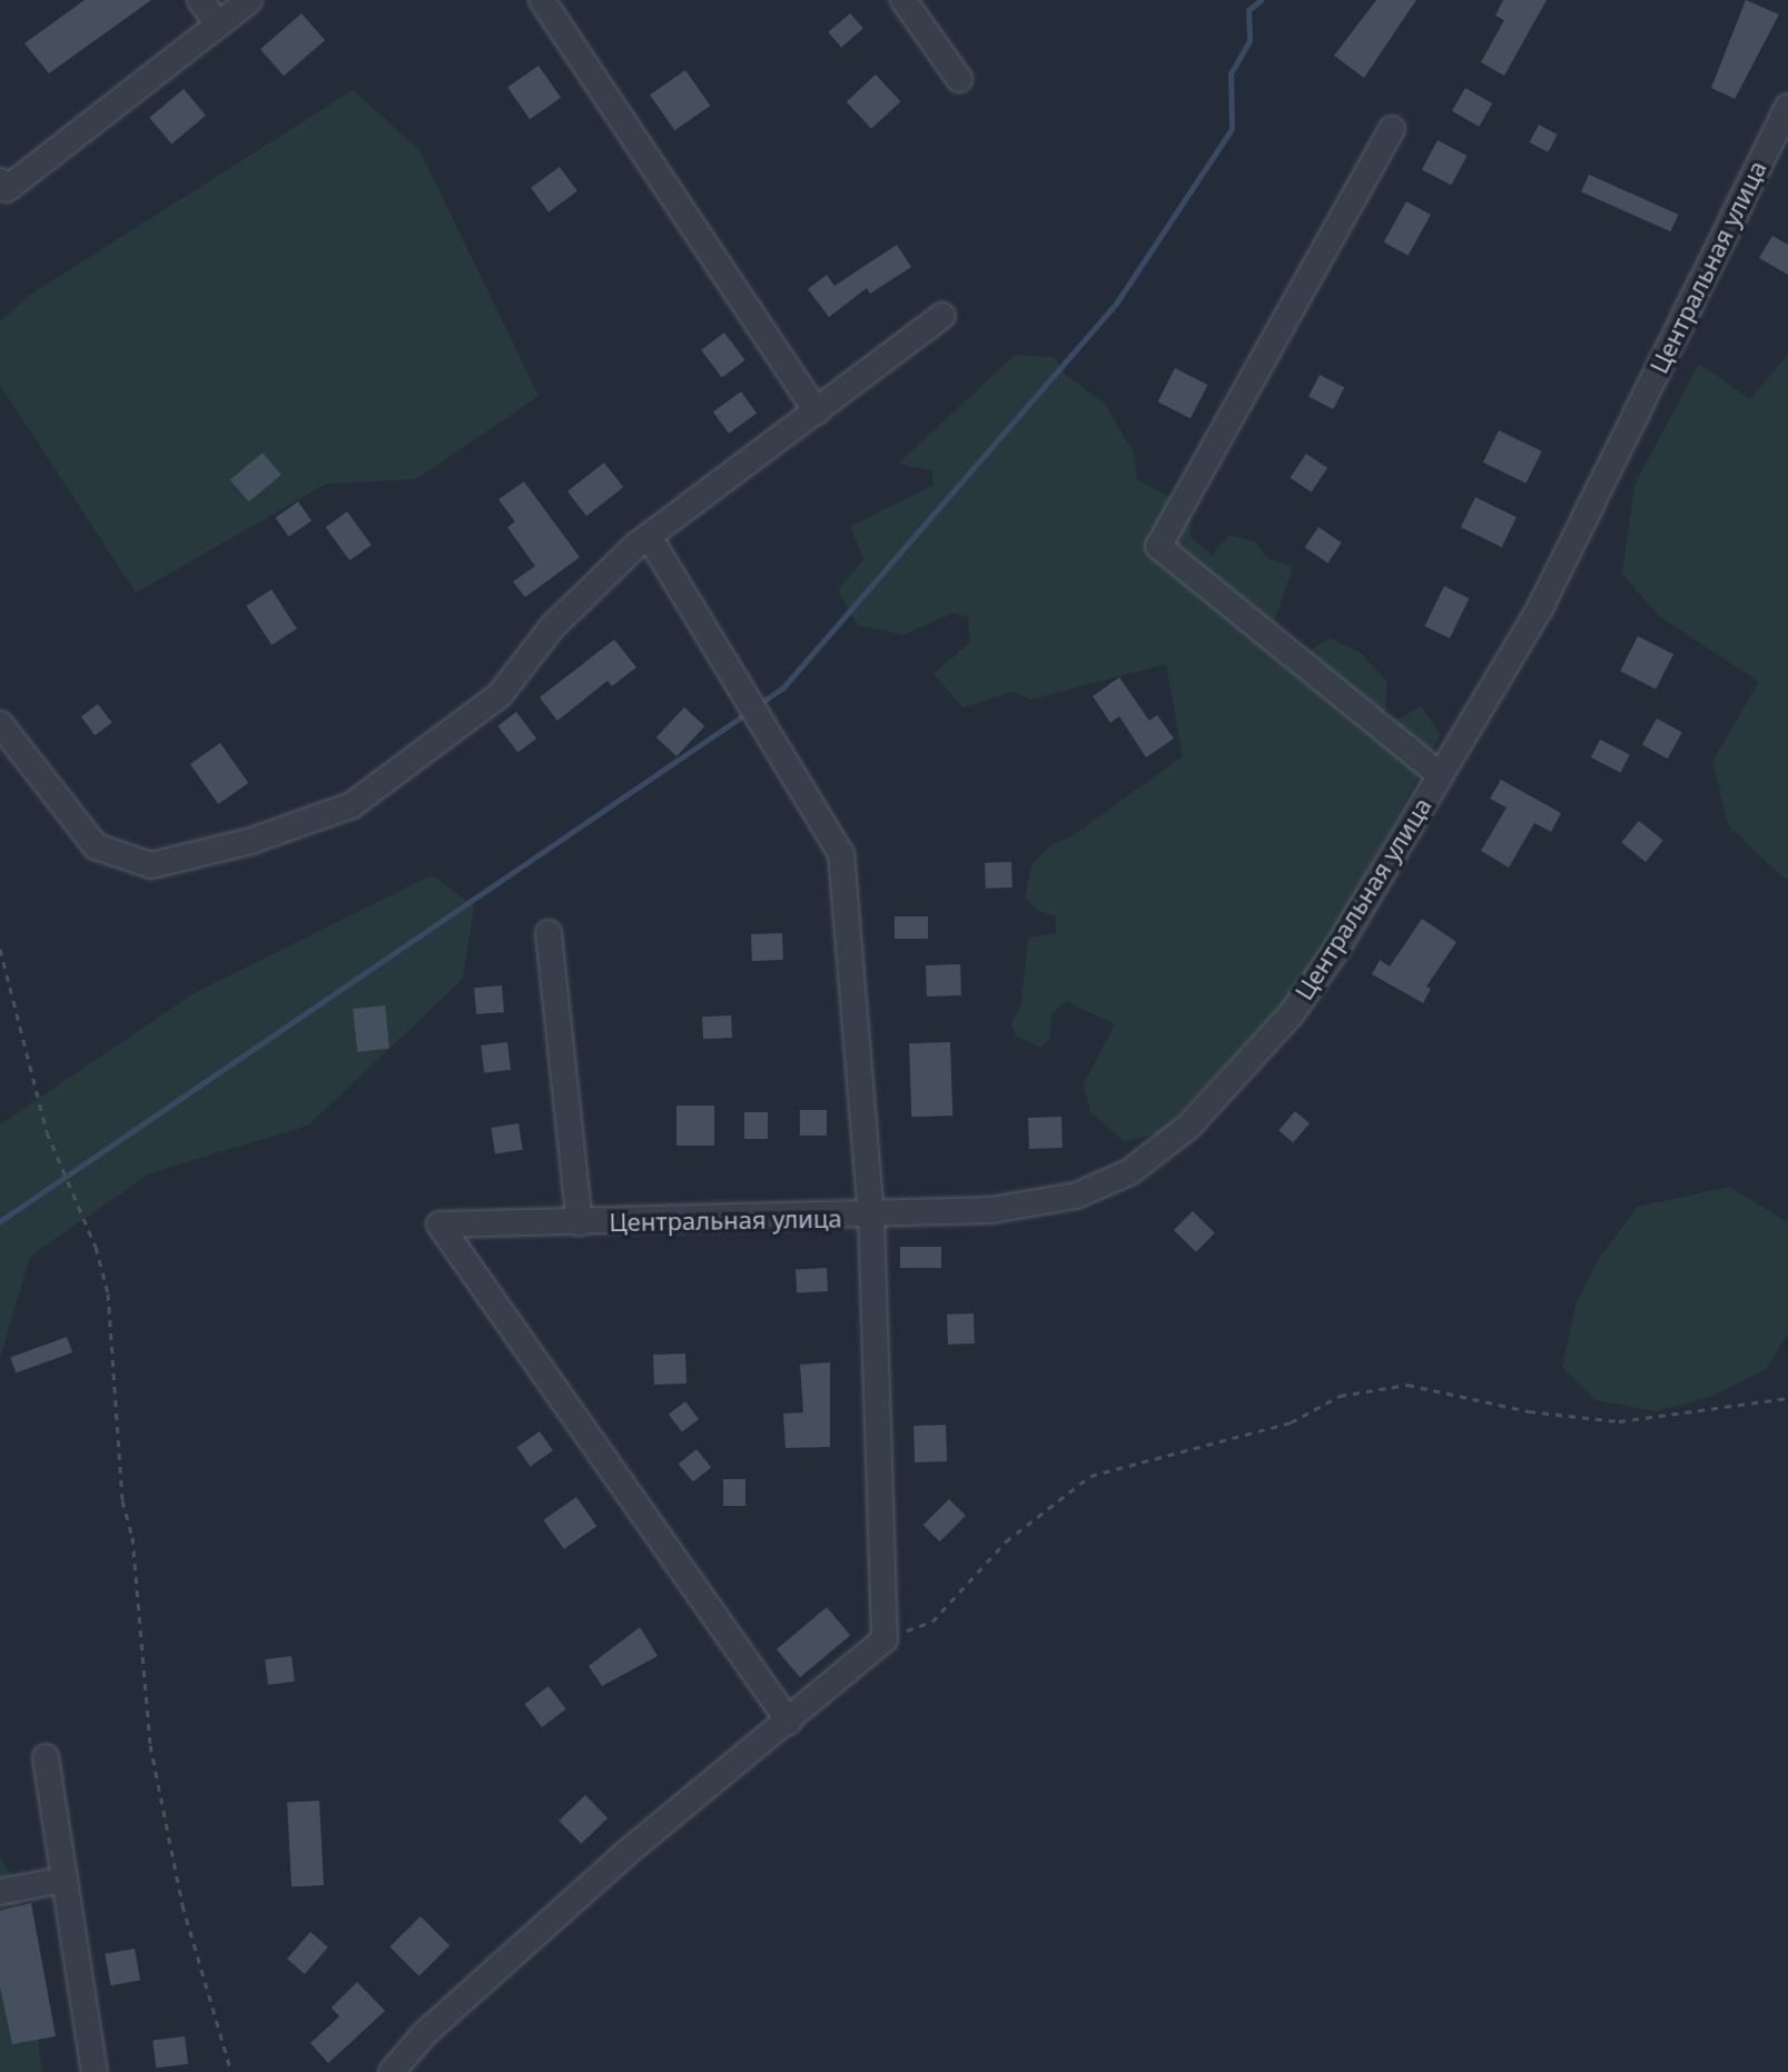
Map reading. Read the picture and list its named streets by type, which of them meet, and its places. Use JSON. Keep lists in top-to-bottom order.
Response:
{
  "streets": {
    "street": ["Центральная улица"]
  }
}
